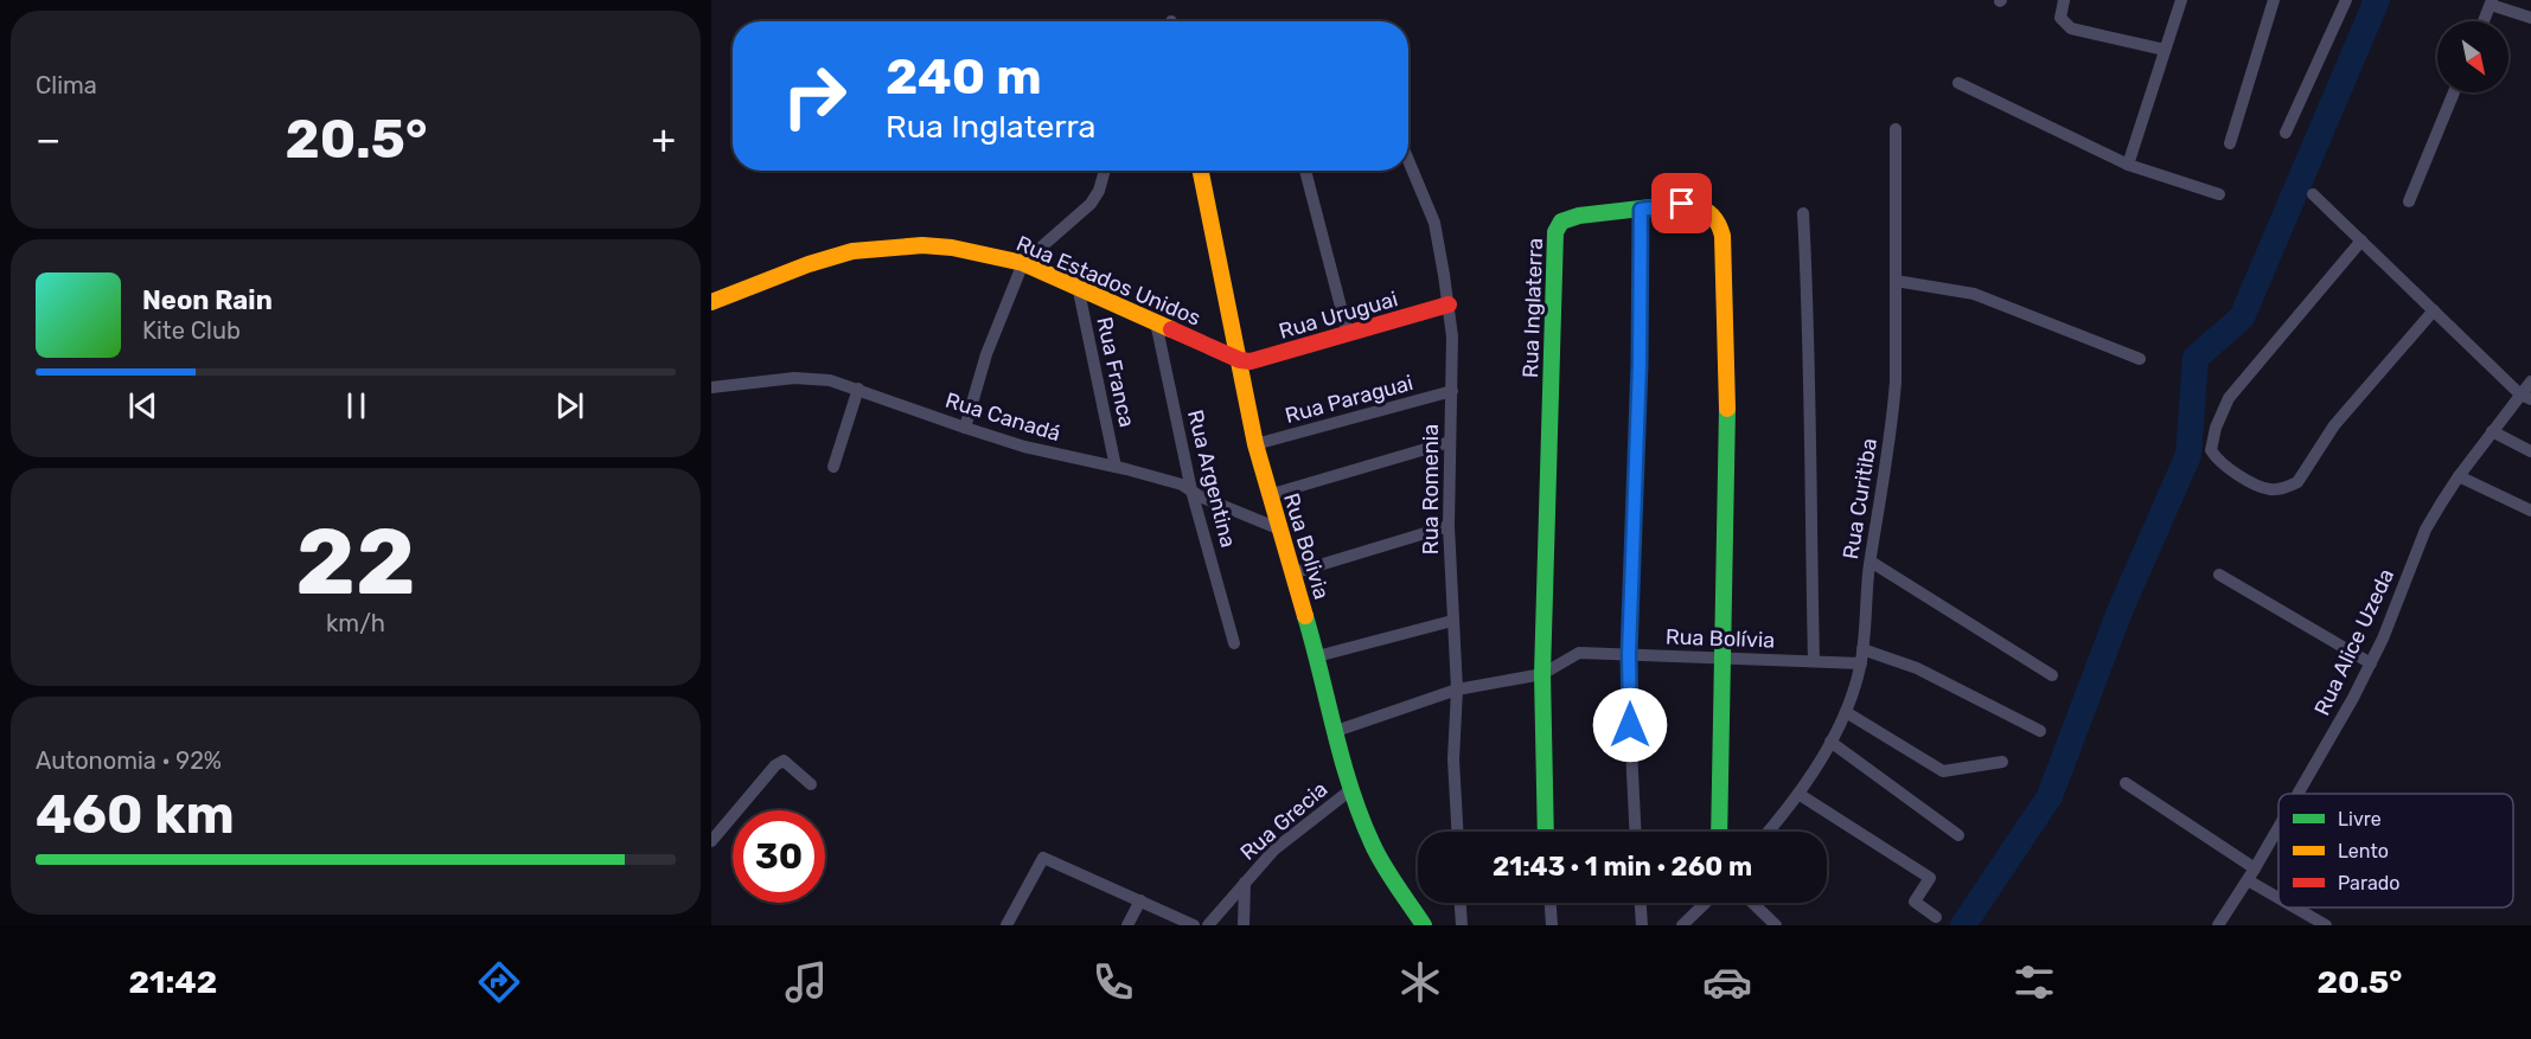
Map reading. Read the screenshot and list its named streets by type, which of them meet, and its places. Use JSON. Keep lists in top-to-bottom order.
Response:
{
  "streets": {
    "street": [
      "Rua Estados Unidos",
      "Rua Inglaterra",
      "Rua Uruguai",
      "Rua Franca",
      "Rua Paraguai",
      "Rua Canadá",
      "Rua Argentina",
      "Rua Romenia",
      "Rua Curitiba",
      "Rua Bolivia",
      "Rua Bolívia",
      "Rua Alice Uzeda",
      "Rua Grecia"
    ]
  },
  "crossings": [
    ["Rua Estados Unidos", "Rua Uruguai"],
    ["Rua Estados Unidos", "Rua Franca"],
    ["Rua Estados Unidos", "Rua Argentina"],
    ["Rua Estados Unidos", "Rua Bolivia"],
    ["Rua Inglaterra", "Rua Bolívia"],
    ["Rua Uruguai", "Rua Romenia"],
    ["Rua Uruguai", "Rua Bolivia"],
    ["Rua Franca", "Rua Canadá"],
    ["Rua Paraguai", "Rua Romenia"],
    ["Rua Paraguai", "Rua Bolivia"],
    ["Rua Canadá", "Rua Argentina"],
    ["Rua Canadá", "Rua Bolivia"],
    ["Rua Romenia", "Rua Bolívia"],
    ["Rua Curitiba", "Rua Bolívia"],
    ["Rua Bolivia", "Rua Bolívia"],
    ["Rua Bolivia", "Rua Grecia"]
  ],
  "legend": ["Livre", "Lento", "Parado"],
  "north": "bottom right",
  "page": {
    "tile": [
      "Clima",
      ["22", "km/h"],
      ["Autonomia · 92%", "460 km"]
    ],
    "turn": ["240 m", "Rua Inglaterra"],
    "heat": ["−", "20.5°", "+"],
    "song": ["Neon Rain", "Kite Club"],
    "limit": "30",
    "trip": "21:43 · 1 min · 260 m",
    "tabs": ["21:42", "20.5°"]
  }
}
